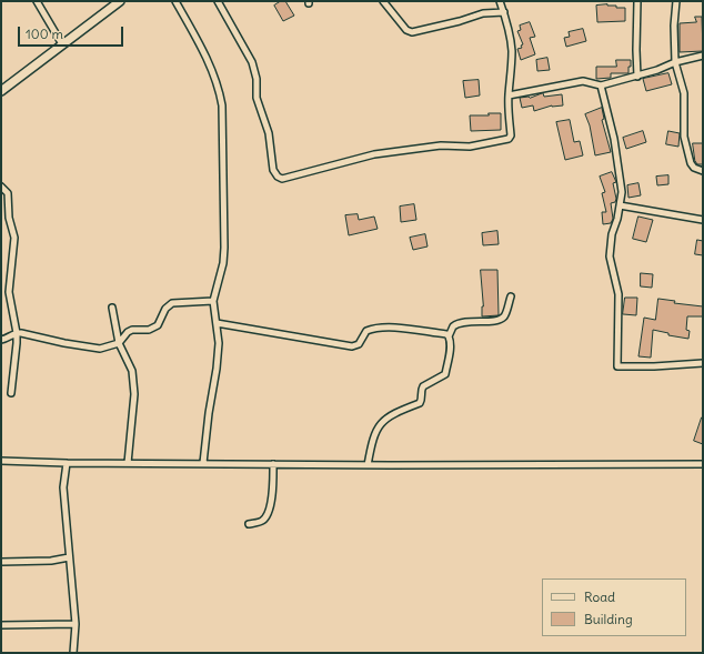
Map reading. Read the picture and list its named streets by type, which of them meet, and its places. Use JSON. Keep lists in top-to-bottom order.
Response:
{
  "legend": ["Road", "Building"],
  "scale_bar": "100 m"
}
